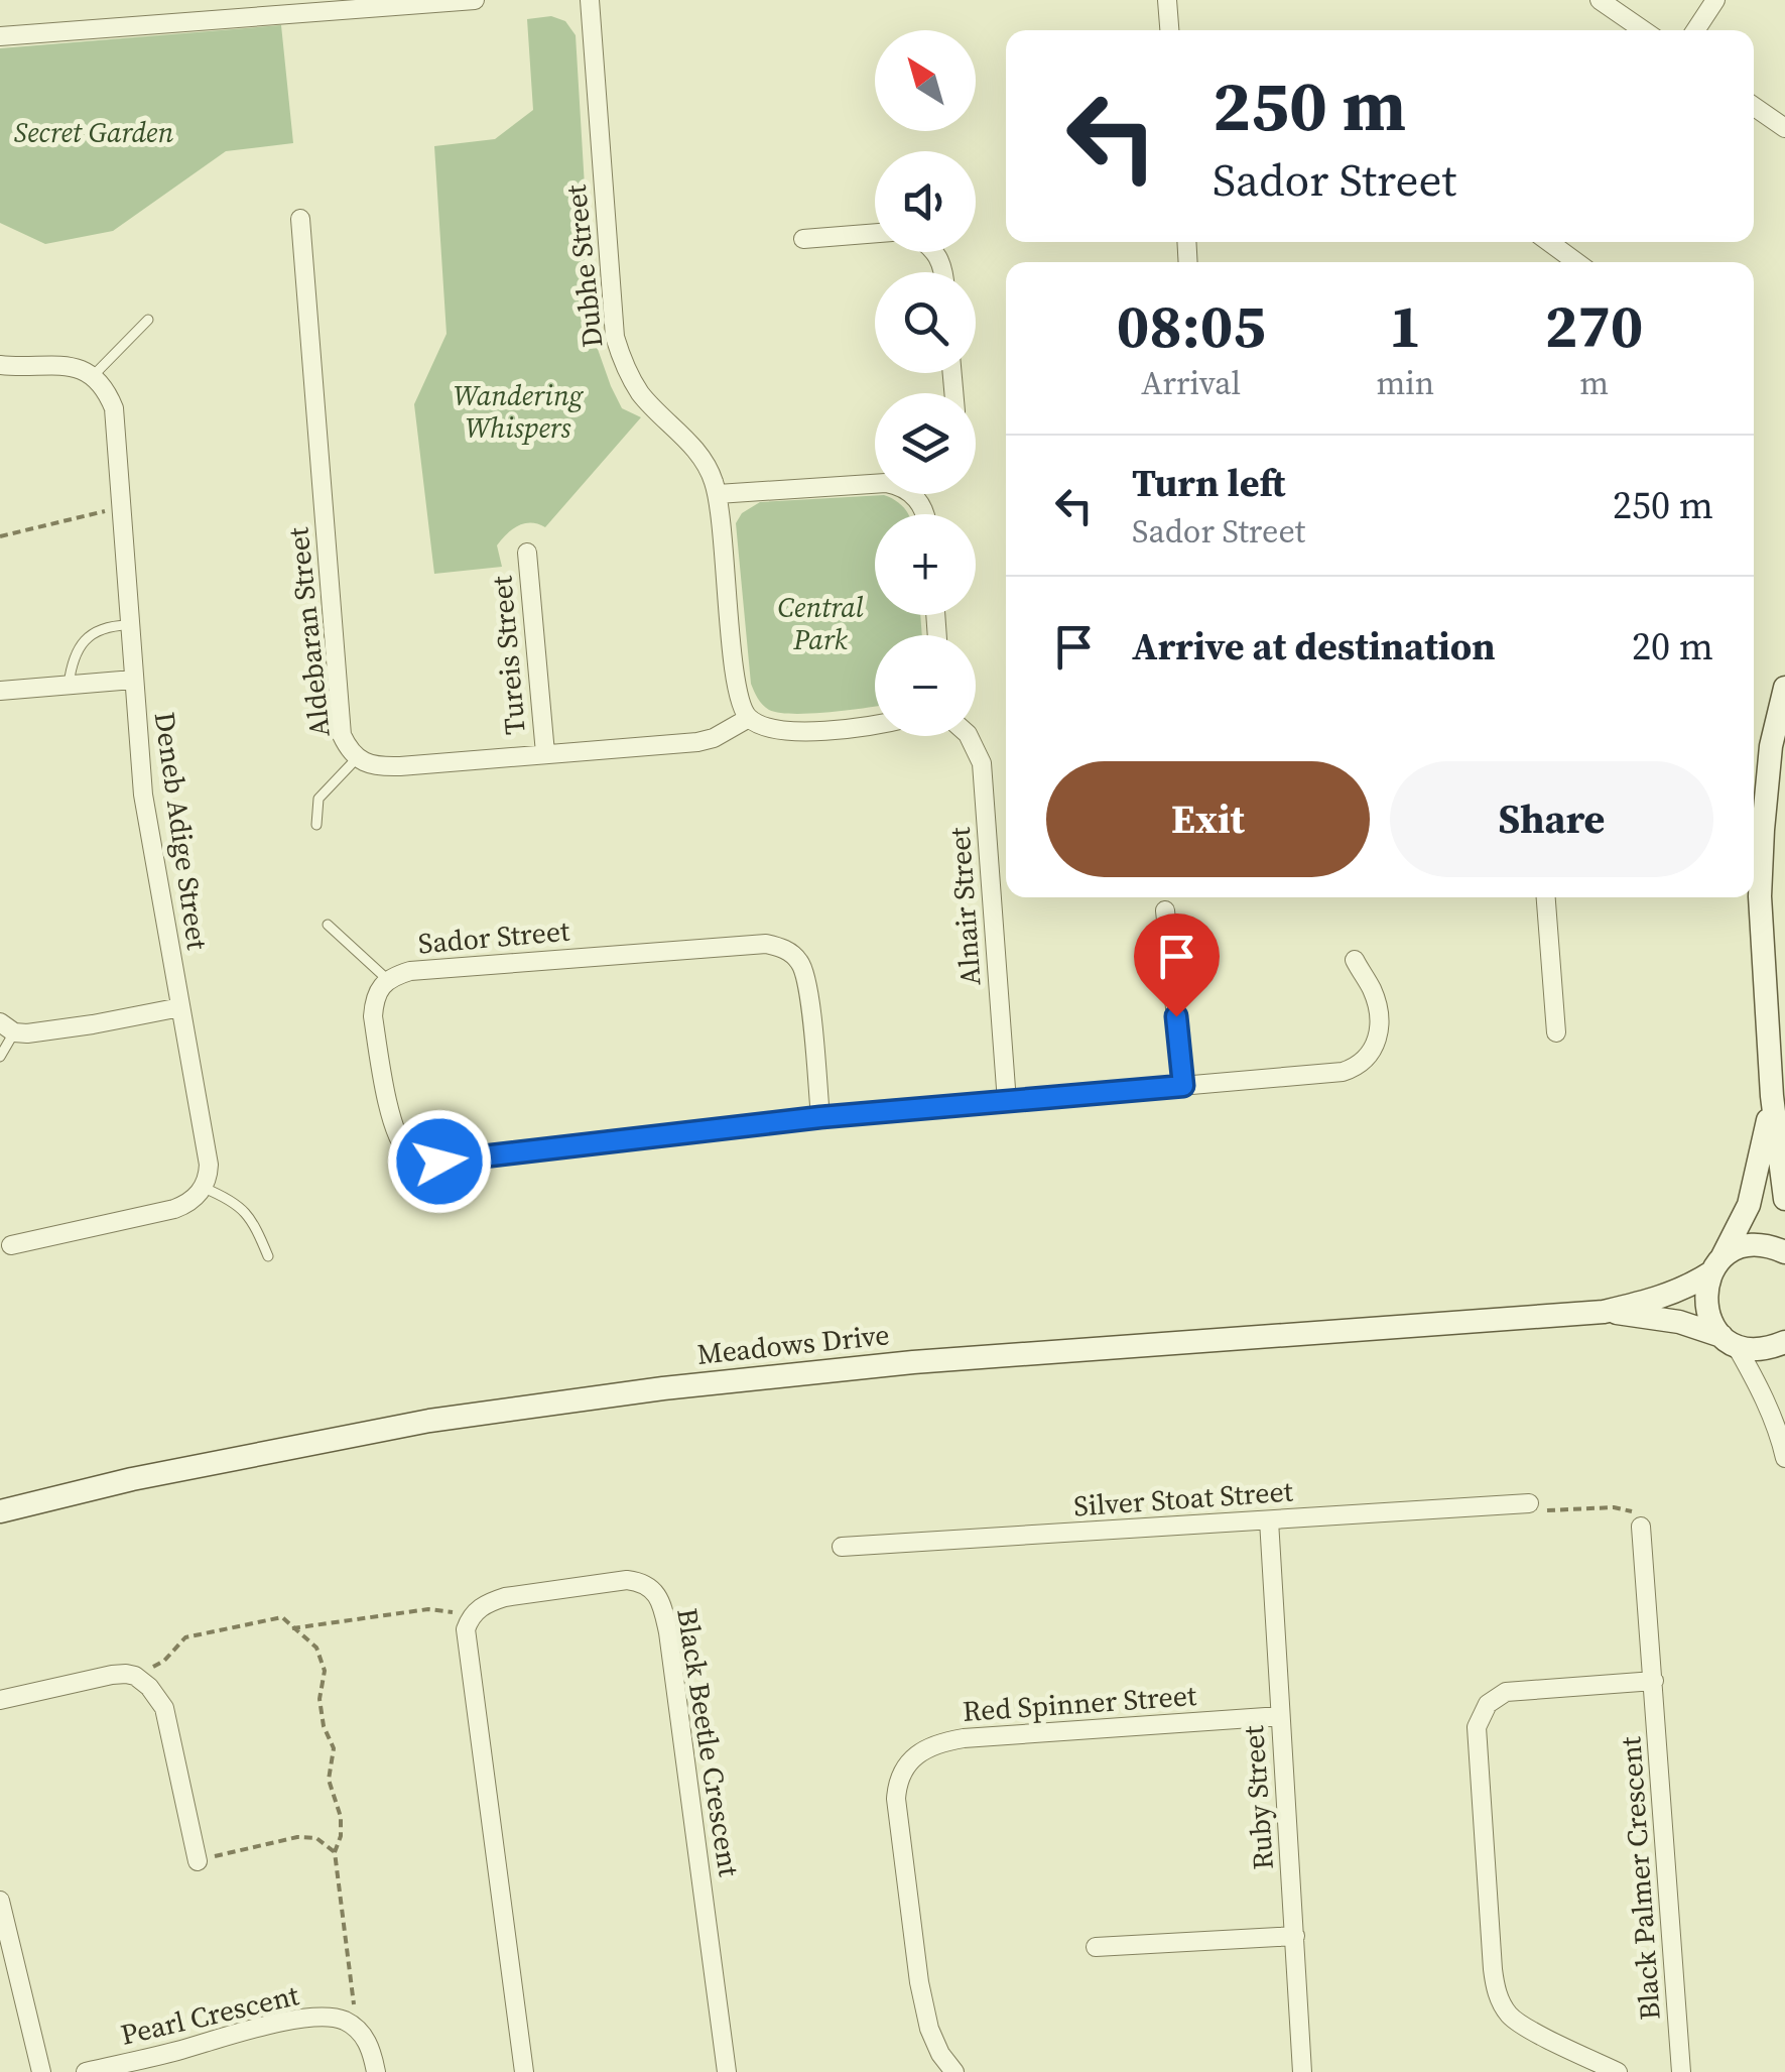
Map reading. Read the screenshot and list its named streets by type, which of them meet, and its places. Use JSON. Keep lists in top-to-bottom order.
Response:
{
  "streets": {
    "street": [
      "Dubhe Street",
      "Aldebaran Street",
      "Tureis Street",
      "Deneb Adige Street",
      "Alnair Street",
      "Sador Street",
      "Meadows Drive",
      "Silver Stoat Street",
      "Red Spinner Street",
      "Black Beetle Crescent",
      "Ruby Street",
      "Black Palmer Crescent",
      "Pearl Crescent"
    ]
  },
  "crossings": [
    ["Dubhe Street", "Aldebaran Street"],
    ["Aldebaran Street", "Tureis Street"],
    ["Alnair Street", "Sador Street"],
    ["Silver Stoat Street", "Ruby Street"],
    ["Red Spinner Street", "Ruby Street"]
  ],
  "parks": ["Secret Garden", "Wandering Whispers", "Central Park"],
  "north": "top left",
  "page": {
    "map_buttons": ["+", "−"],
    "turn": ["250 m", "Sador Street"],
    "eta": [
      "08:05",
      "Arrival",
      "1",
      "min",
      "270",
      "m"
    ],
    "list": [
      {
        "name": "Turn left",
        "note": "Sador Street",
        "value": "250 m"
      },
      {
        "name": "Arrive at destination",
        "value": "20 m"
      }
    ],
    "buttons": ["Exit", "Share"]
  }
}
